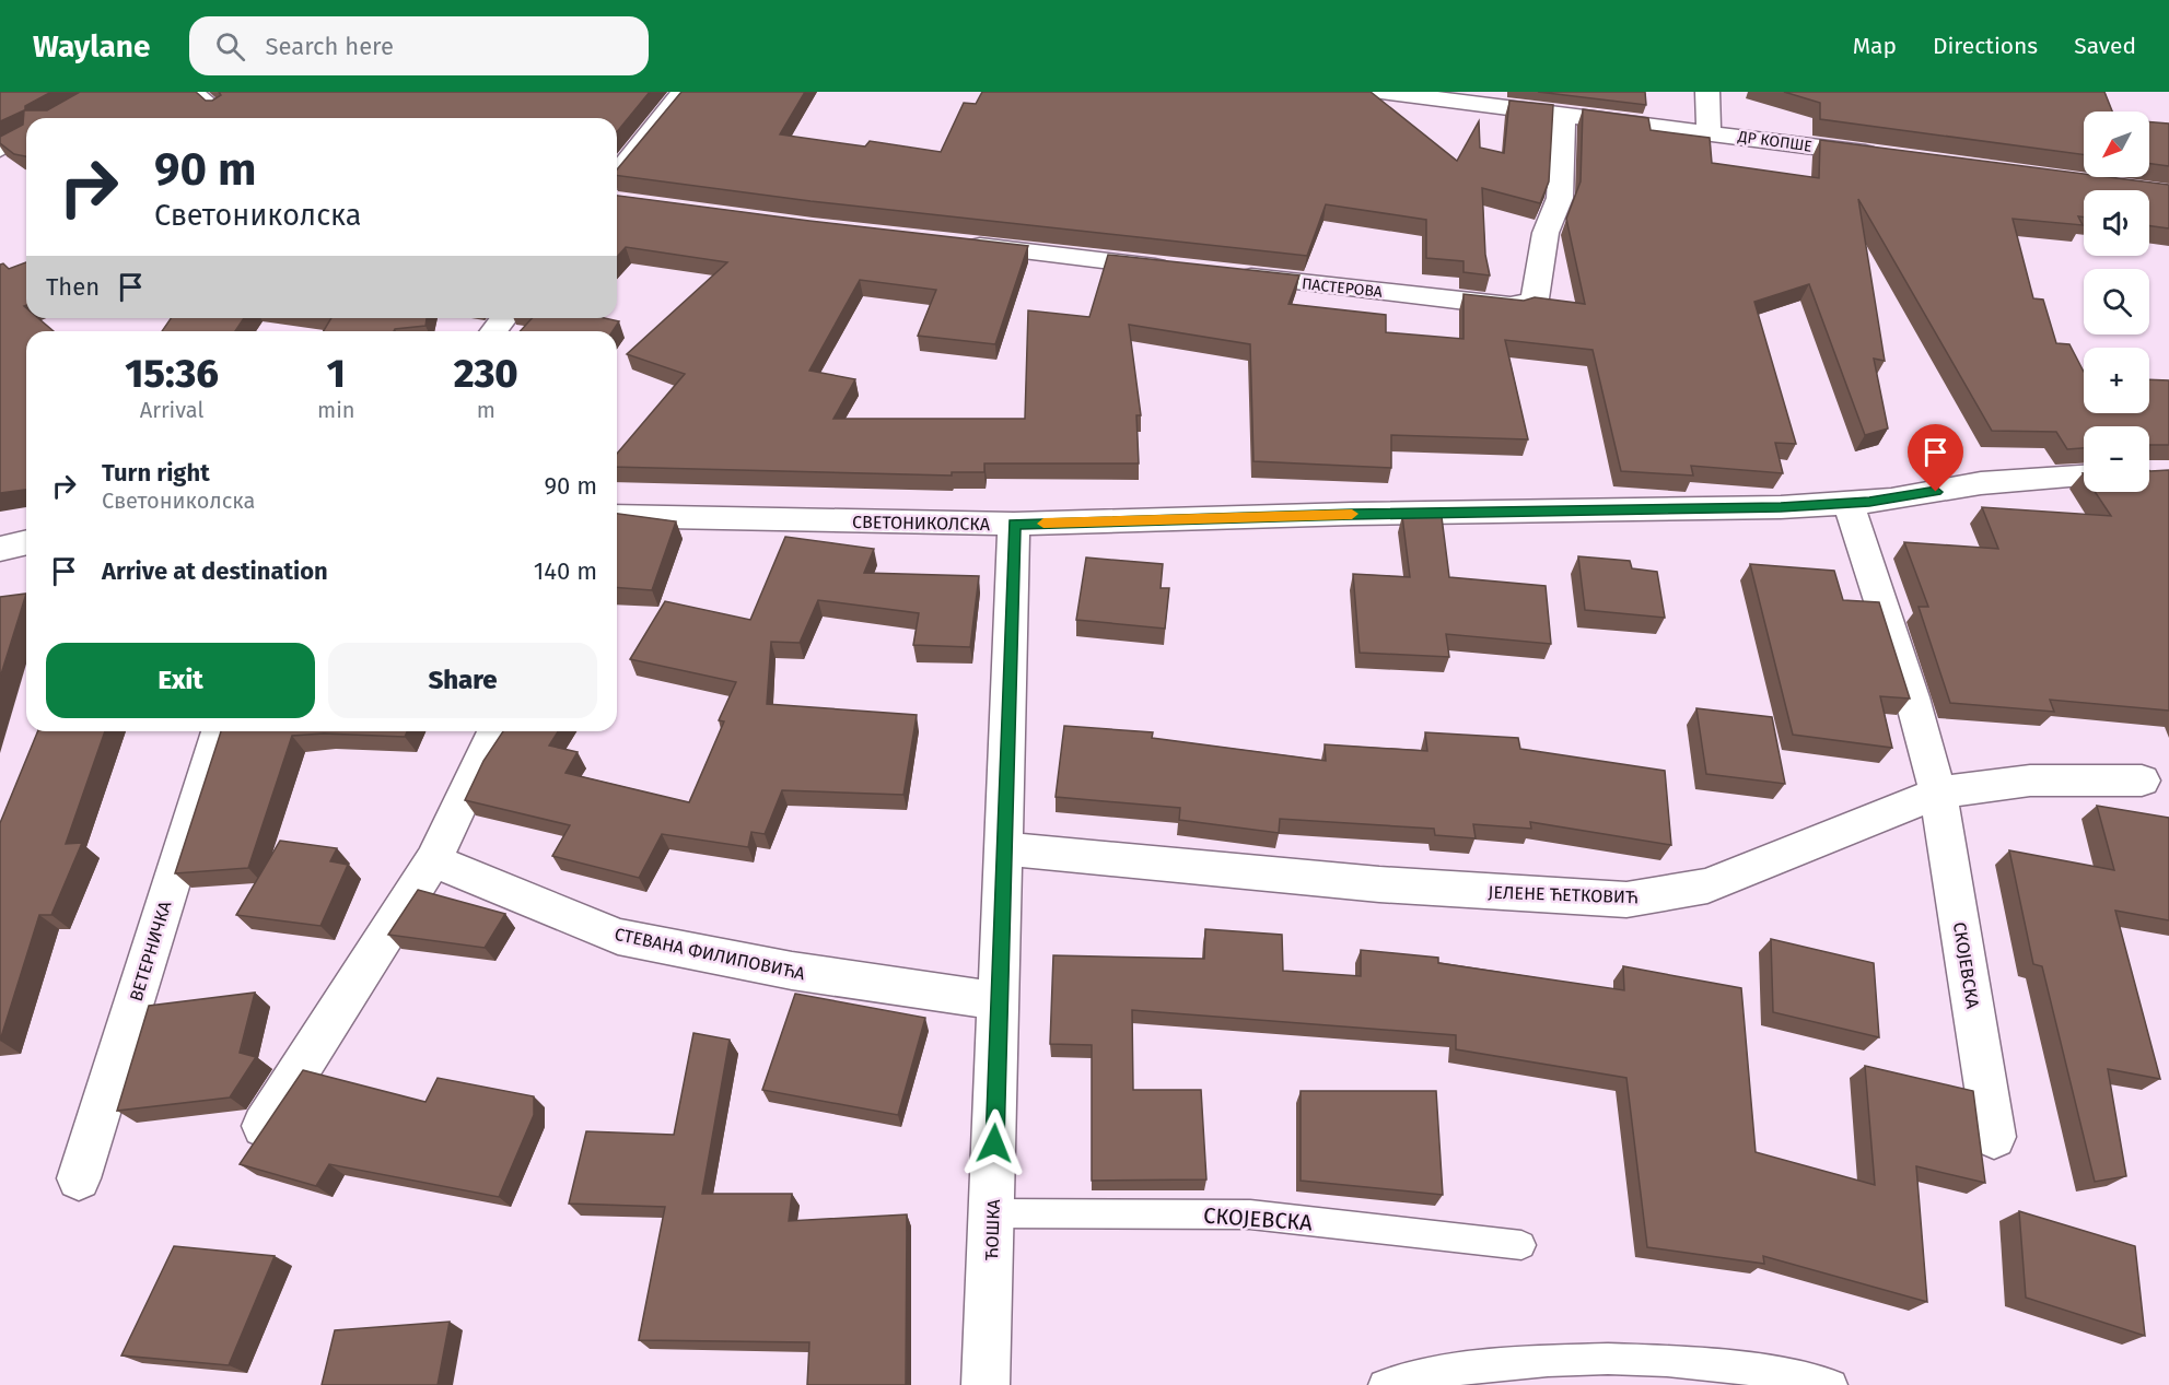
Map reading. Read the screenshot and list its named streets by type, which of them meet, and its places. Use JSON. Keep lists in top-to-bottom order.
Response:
{
  "streets": {
    "street": [
      "ДР КОПШЕ",
      "ПАСТЕРОВА",
      "СВЕТОНИКОЛСКА",
      "ЈЕЛЕНЕ ЋЕТКОВИЋ",
      "ВЕТЕРНИЧКА",
      "СТЕВАНА ФИЛИПОВИЋА",
      "СКОЈЕВСКА",
      "ЋОШКА"
    ]
  },
  "crossings": [
    ["ДР КОПШЕ", "ПАСТЕРОВА"],
    ["СВЕТОНИКОЛСКА", "СКОЈЕВСКА"],
    ["СВЕТОНИКОЛСКА", "ЋОШКА"],
    ["ЈЕЛЕНЕ ЋЕТКОВИЋ", "СКОЈЕВСКА"],
    ["ЈЕЛЕНЕ ЋЕТКОВИЋ", "ЋОШКА"],
    ["СТЕВАНА ФИЛИПОВИЋА", "ЋОШКА"],
    ["СКОЈЕВСКА", "ЋОШКА"]
  ],
  "north": "bottom left",
  "page": {
    "header": "Waylane",
    "search": "Search here",
    "nav": ["Map", "Directions", "Saved"],
    "map_buttons": ["+", "−"],
    "turn": ["90 m", "Светониколска"],
    "then": "Then",
    "eta": [
      "15:36",
      "Arrival",
      "1",
      "min",
      "230",
      "m"
    ],
    "list": [
      {
        "name": "Turn right",
        "note": "Светониколска",
        "value": "90 m"
      },
      {
        "name": "Arrive at destination",
        "value": "140 m"
      }
    ],
    "buttons": ["Exit", "Share"]
  }
}
